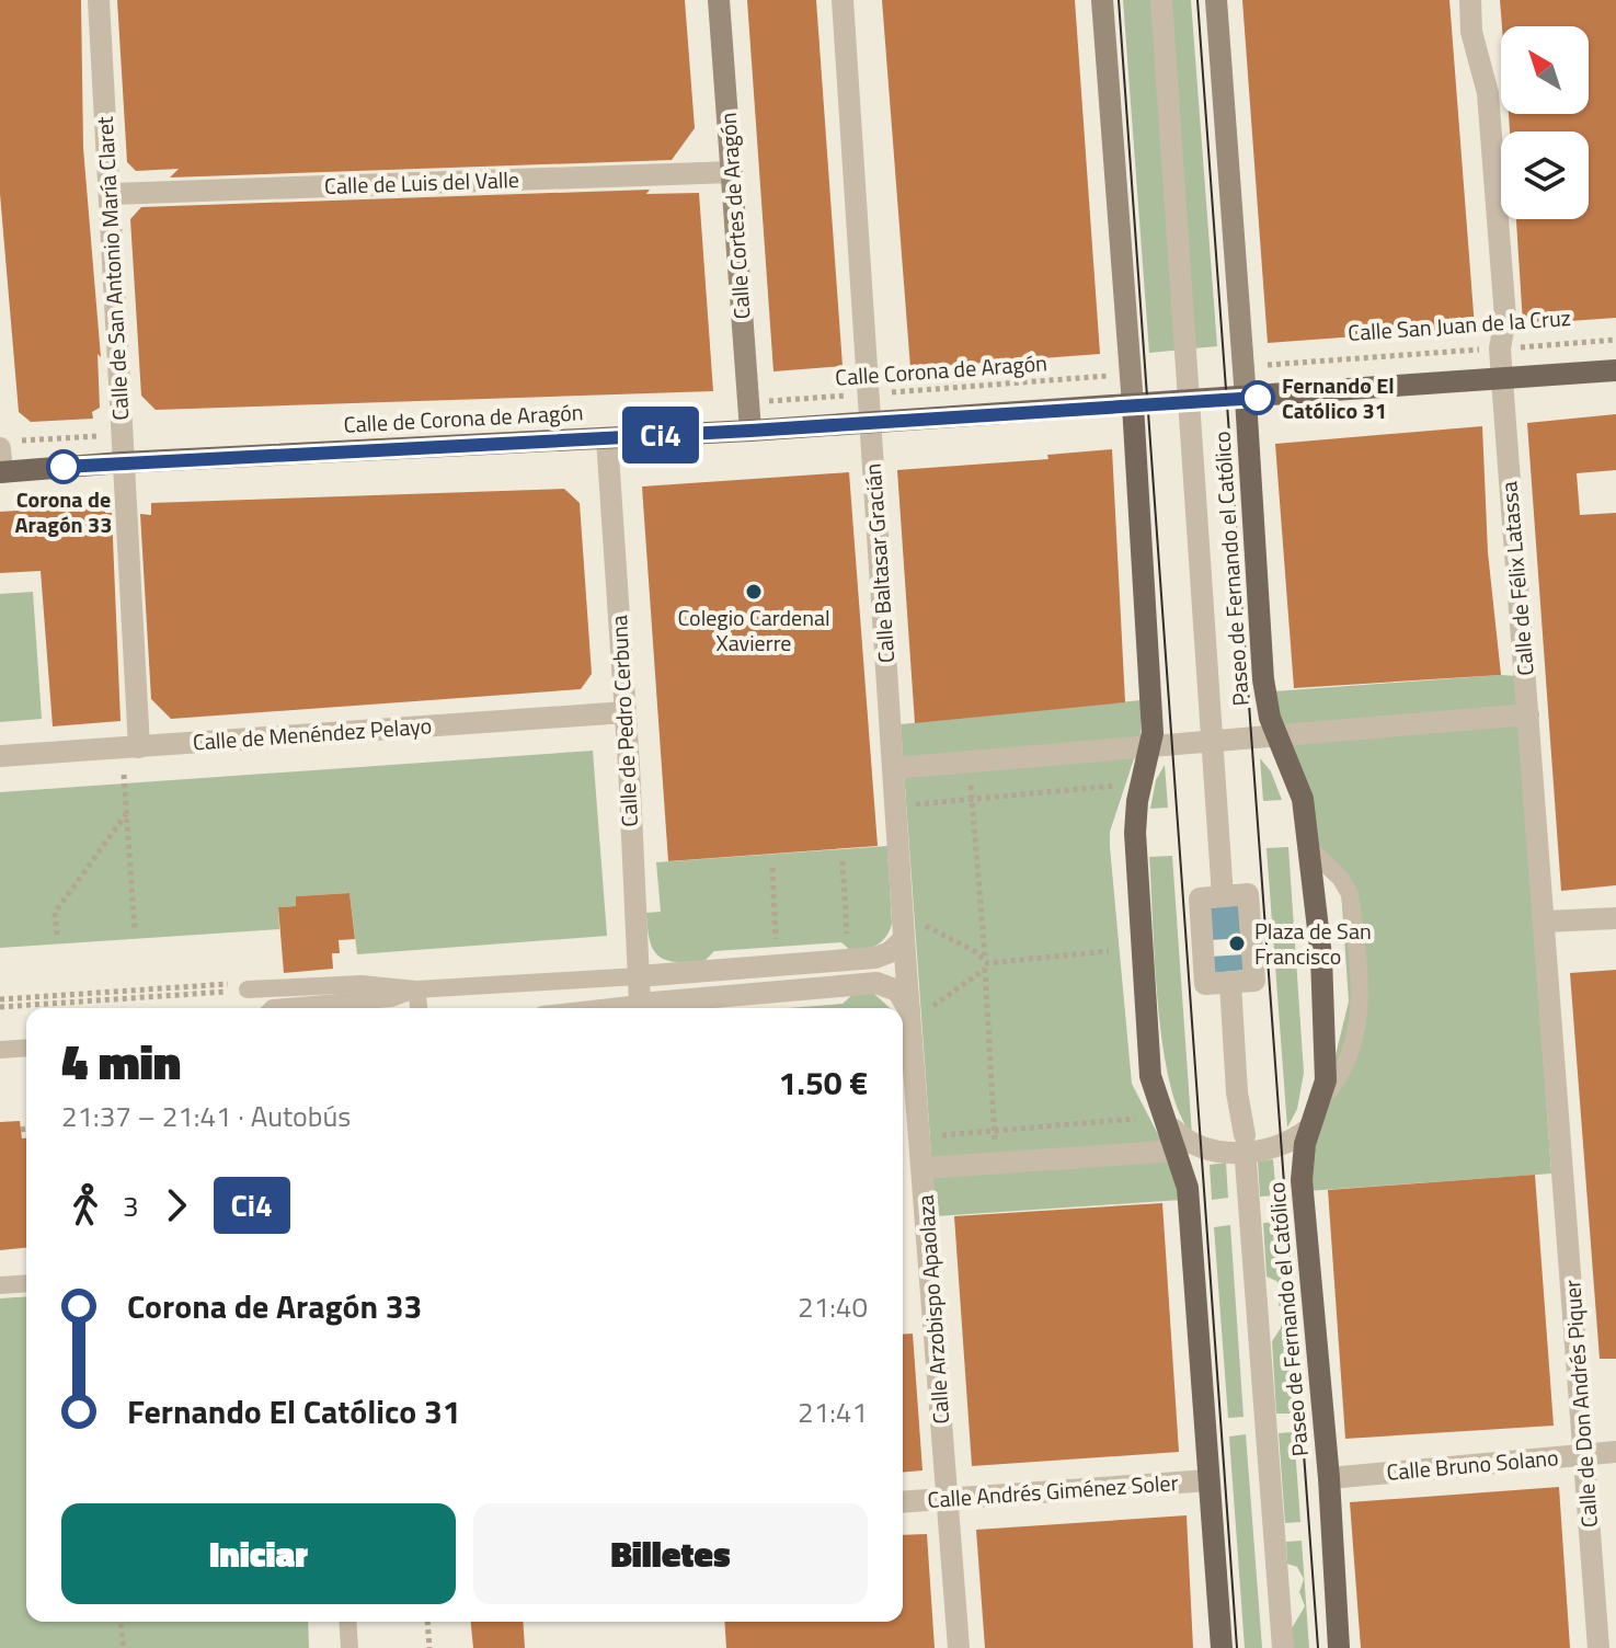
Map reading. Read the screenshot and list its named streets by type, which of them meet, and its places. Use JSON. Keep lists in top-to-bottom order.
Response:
{
  "streets": {
    "main road": ["Calle Cortes de Aragón", "Calle de Corona de Aragón", "Paseo de Fernando el Católico"],
    "street": [
      "Calle de Luis del Valle",
      "Calle de San Antonio María Claret",
      "Calle Baltasar Gracián",
      "Calle de Félix Latassa",
      "Calle de Pedro Cerbuna",
      "Calle de Menéndez Pelayo",
      "Calle Arzobispo Apaolaza",
      "Calle de Don Andrés Piquer",
      "Calle Bruno Solano",
      "Calle Andrés Giménez Soler"
    ],
    "path": ["Calle San Juan de la Cruz", "Calle Corona de Aragón"]
  },
  "crossings": [
    ["Calle de Luis del Valle", "Calle Cortes de Aragón"],
    ["Calle de Luis del Valle", "Calle de San Antonio María Claret"],
    ["Calle Cortes de Aragón", "Calle de Corona de Aragón"],
    ["Calle de San Antonio María Claret", "Calle de Corona de Aragón"],
    ["Calle de San Antonio María Claret", "Calle de Menéndez Pelayo"],
    ["Calle San Juan de la Cruz", "Calle de Félix Latassa"],
    ["Calle Corona de Aragón", "Calle Baltasar Gracián"],
    ["Calle de Corona de Aragón", "Calle Baltasar Gracián"],
    ["Calle de Corona de Aragón", "Paseo de Fernando el Católico"],
    ["Calle de Corona de Aragón", "Calle de Pedro Cerbuna"],
    ["Calle Baltasar Gracián", "Calle Arzobispo Apaolaza"],
    ["Paseo de Fernando el Católico", "Calle Bruno Solano"],
    ["Calle de Félix Latassa", "Calle de Don Andrés Piquer"],
    ["Calle de Pedro Cerbuna", "Calle de Menéndez Pelayo"],
    ["Calle Arzobispo Apaolaza", "Calle Andrés Giménez Soler"],
    ["Calle de Don Andrés Piquer", "Calle Bruno Solano"]
  ],
  "places": [
    "Fernando El Católico 31",
    "Corona de Aragón 33",
    "Colegio Cardenal Xavierre",
    "Plaza de San Francisco"
  ],
  "lines": ["bus line Ci4"],
  "north": "top left",
  "page": {
    "on_map": "Ci4",
    "heading": ["4 min", "21:37 – 21:41 · Autobús", "1.50 €"],
    "legs": ["3", "Ci4"],
    "list": [
      {
        "name": "Corona de Aragón 33",
        "value": "21:40"
      },
      {
        "name": "Fernando El Católico 31",
        "value": "21:41"
      }
    ],
    "buttons": ["Iniciar", "Billetes"]
  }
}
